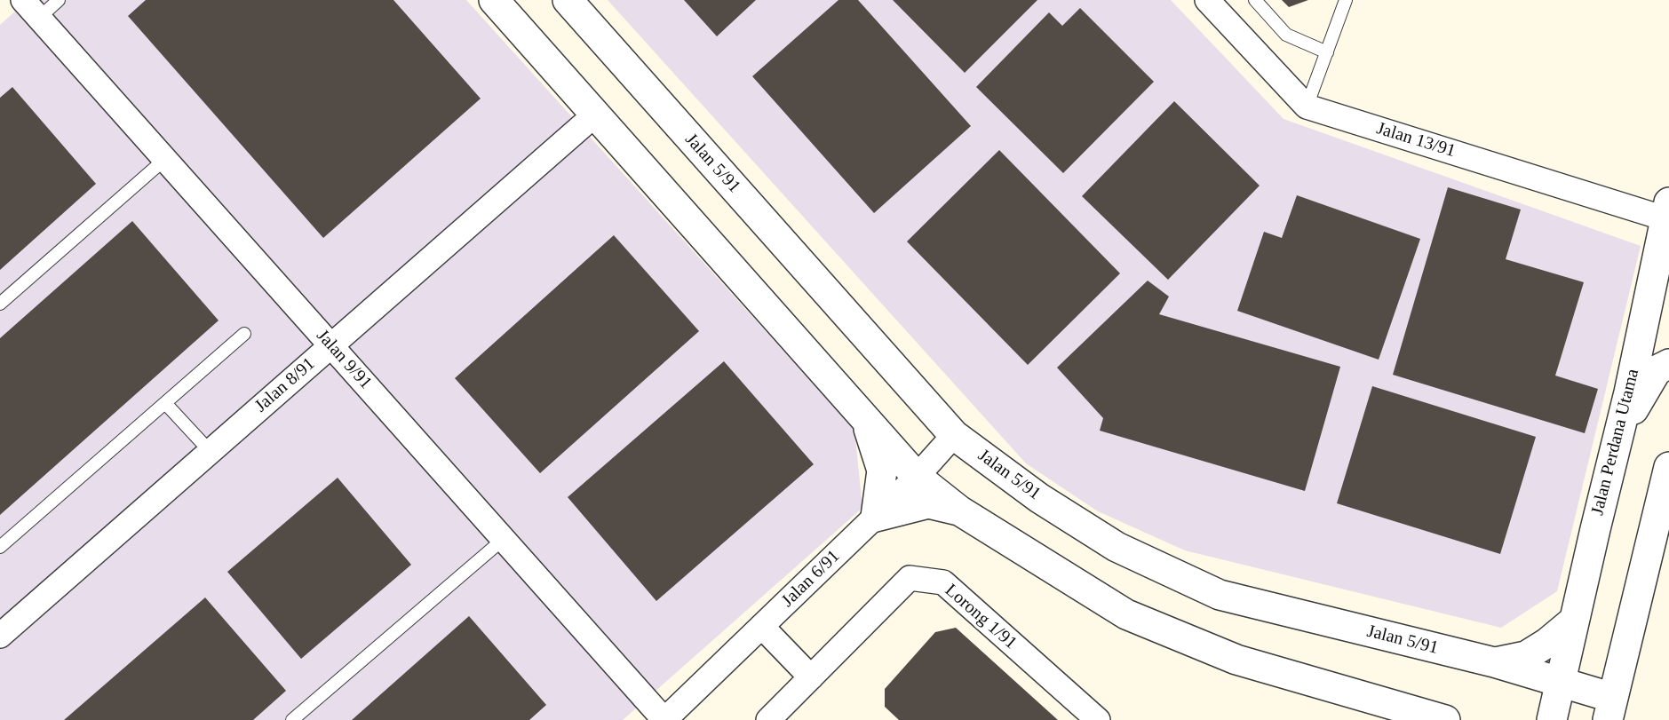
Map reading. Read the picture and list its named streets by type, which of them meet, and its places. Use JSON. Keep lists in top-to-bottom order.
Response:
{
  "streets": {
    "street": [
      "Jalan 13/91",
      "Jalan 5/91",
      "Jalan 9/91",
      "Jalan 8/91",
      "Jalan Perdana Utama",
      "Jalan 6/91",
      "Lorong 1/91"
    ]
  },
  "crossings": [
    ["Jalan 13/91", "Jalan Perdana Utama"],
    ["Jalan 5/91", "Jalan Perdana Utama"],
    ["Jalan 5/91", "Jalan 6/91"],
    ["Jalan 9/91", "Jalan 8/91"],
    ["Jalan 9/91", "Jalan 6/91"]
  ]
}
